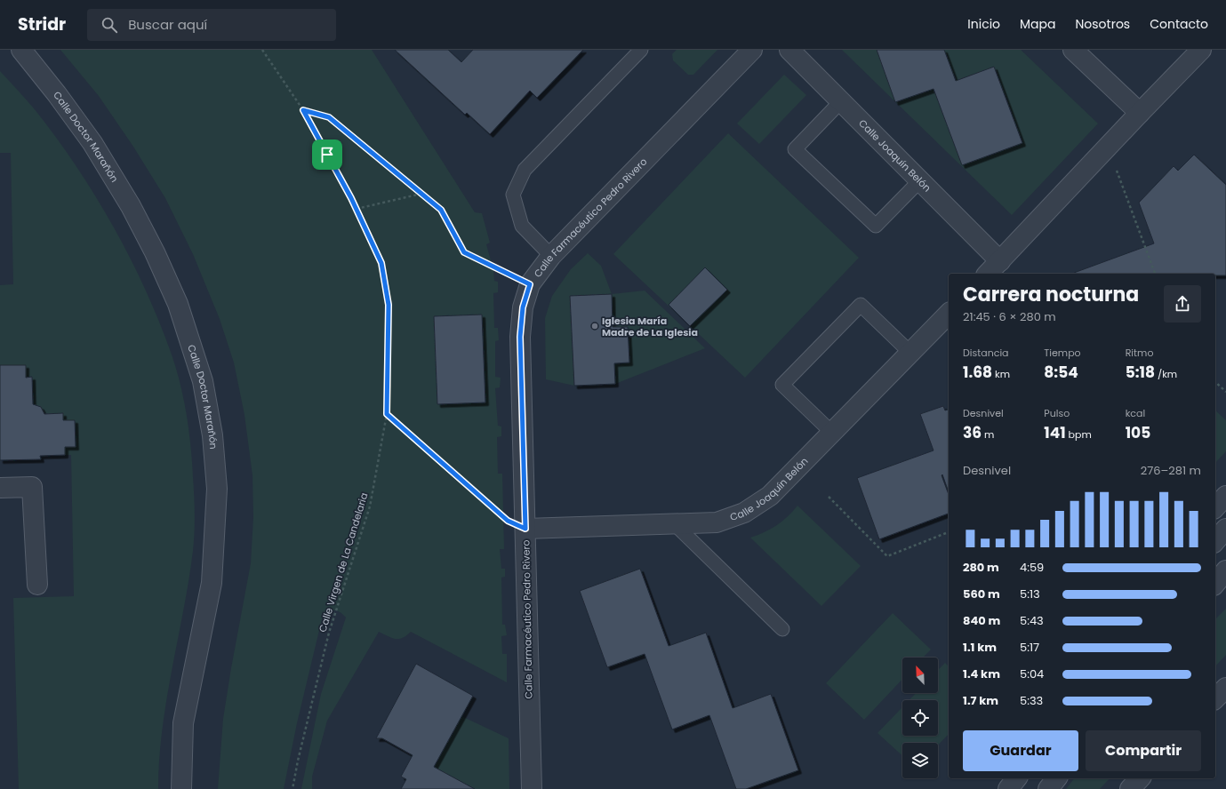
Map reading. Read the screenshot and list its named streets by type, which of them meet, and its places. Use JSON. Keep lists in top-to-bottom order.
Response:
{
  "streets": {
    "street": ["Calle Doctor Marañón", "Calle Joaquín Belón", "Calle Farmacéutico Pedro Rivero"],
    "path": ["Calle Virgen de La Candelaria"]
  },
  "crossings": [
    ["Calle Joaquín Belón", "Calle Farmacéutico Pedro Rivero"]
  ],
  "places": ["Iglesia María Madre de La Iglesia"],
  "north": "top left",
  "page": {
    "header": "Stridr",
    "search": "Buscar aquí",
    "nav": [
      "Inicio",
      "Mapa",
      "Nosotros",
      "Contacto"
    ],
    "heading": ["Carrera nocturna", "21:45 · 6 × 280 m"],
    "stats": [
      ["Distancia", "1.68 km"],
      ["Tiempo", "8:54"],
      ["Ritmo", "5:18 /km"],
      ["Desnivel", "36 m"],
      ["Pulso", "141 bpm"],
      ["kcal", "105"]
    ],
    "chart": ["Desnivel", "276–281 m"],
    "list": [
      {
        "name": "280 m",
        "note": "4:59"
      },
      {
        "name": "560 m",
        "note": "5:13"
      },
      {
        "name": "840 m",
        "note": "5:43"
      },
      {
        "name": "1.1 km",
        "note": "5:17"
      },
      {
        "name": "1.4 km",
        "note": "5:04"
      },
      {
        "name": "1.7 km",
        "note": "5:33"
      }
    ],
    "buttons": ["Guardar", "Compartir"]
  }
}
